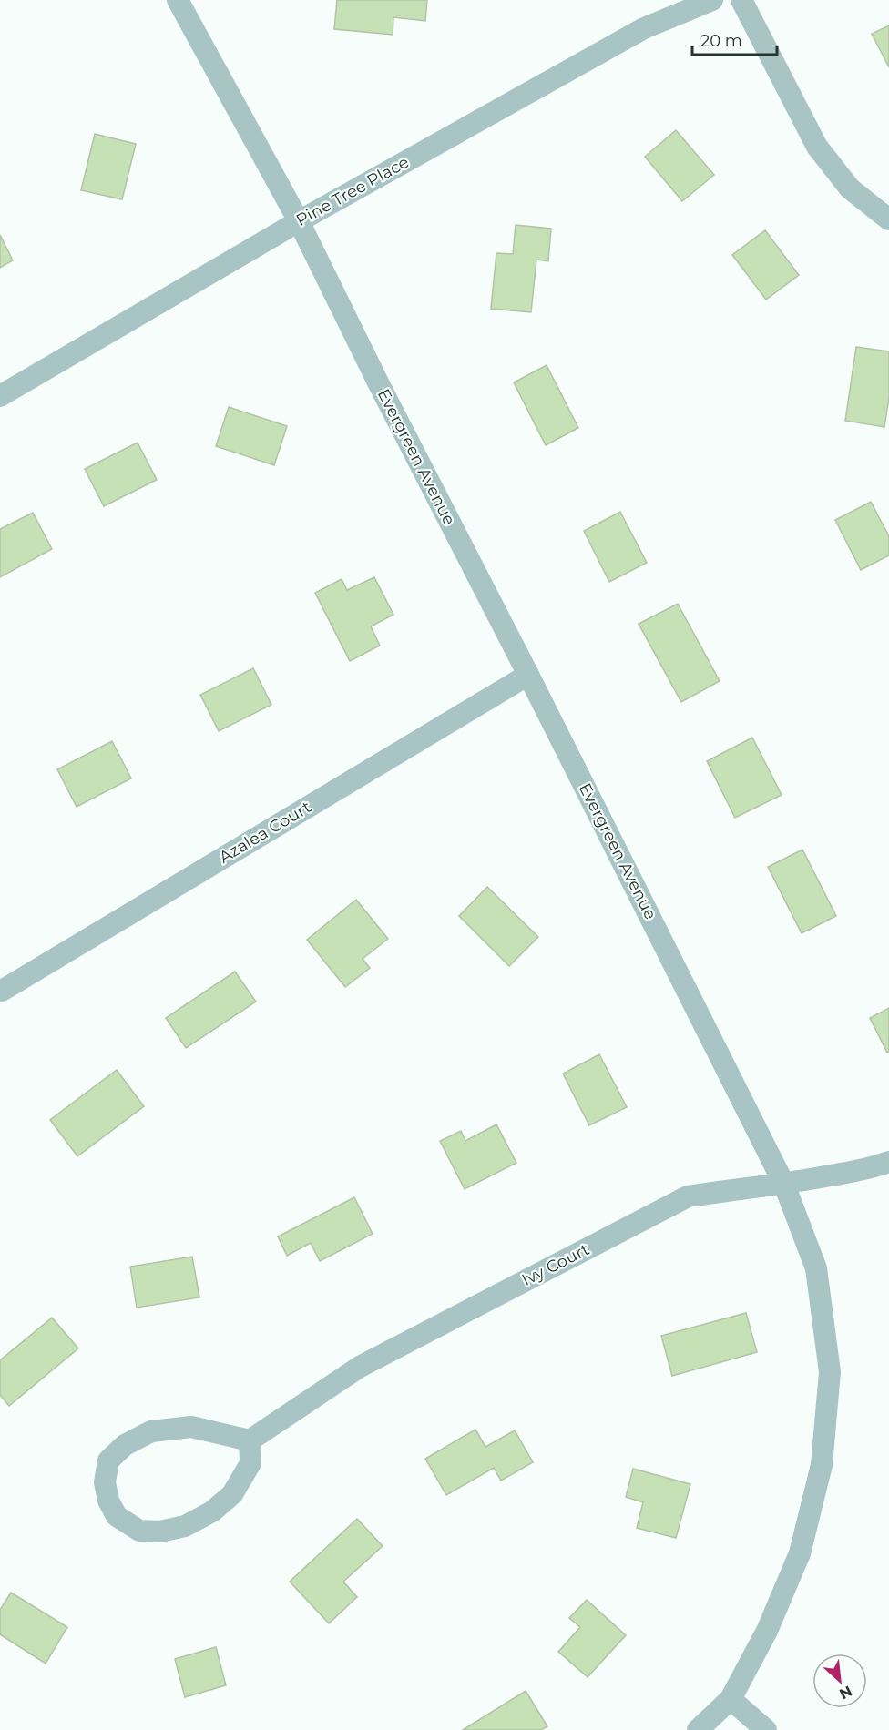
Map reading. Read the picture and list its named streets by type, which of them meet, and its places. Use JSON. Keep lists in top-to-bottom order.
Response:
{
  "streets": {
    "street": [
      "Pine Tree Place",
      "Evergreen Avenue",
      "Azalea Court",
      "Ivy Court"
    ]
  },
  "crossings": [
    ["Pine Tree Place", "Evergreen Avenue"],
    ["Evergreen Avenue", "Azalea Court"],
    ["Evergreen Avenue", "Ivy Court"]
  ],
  "scale_bar": "20 m",
  "north": "bottom right"
}
